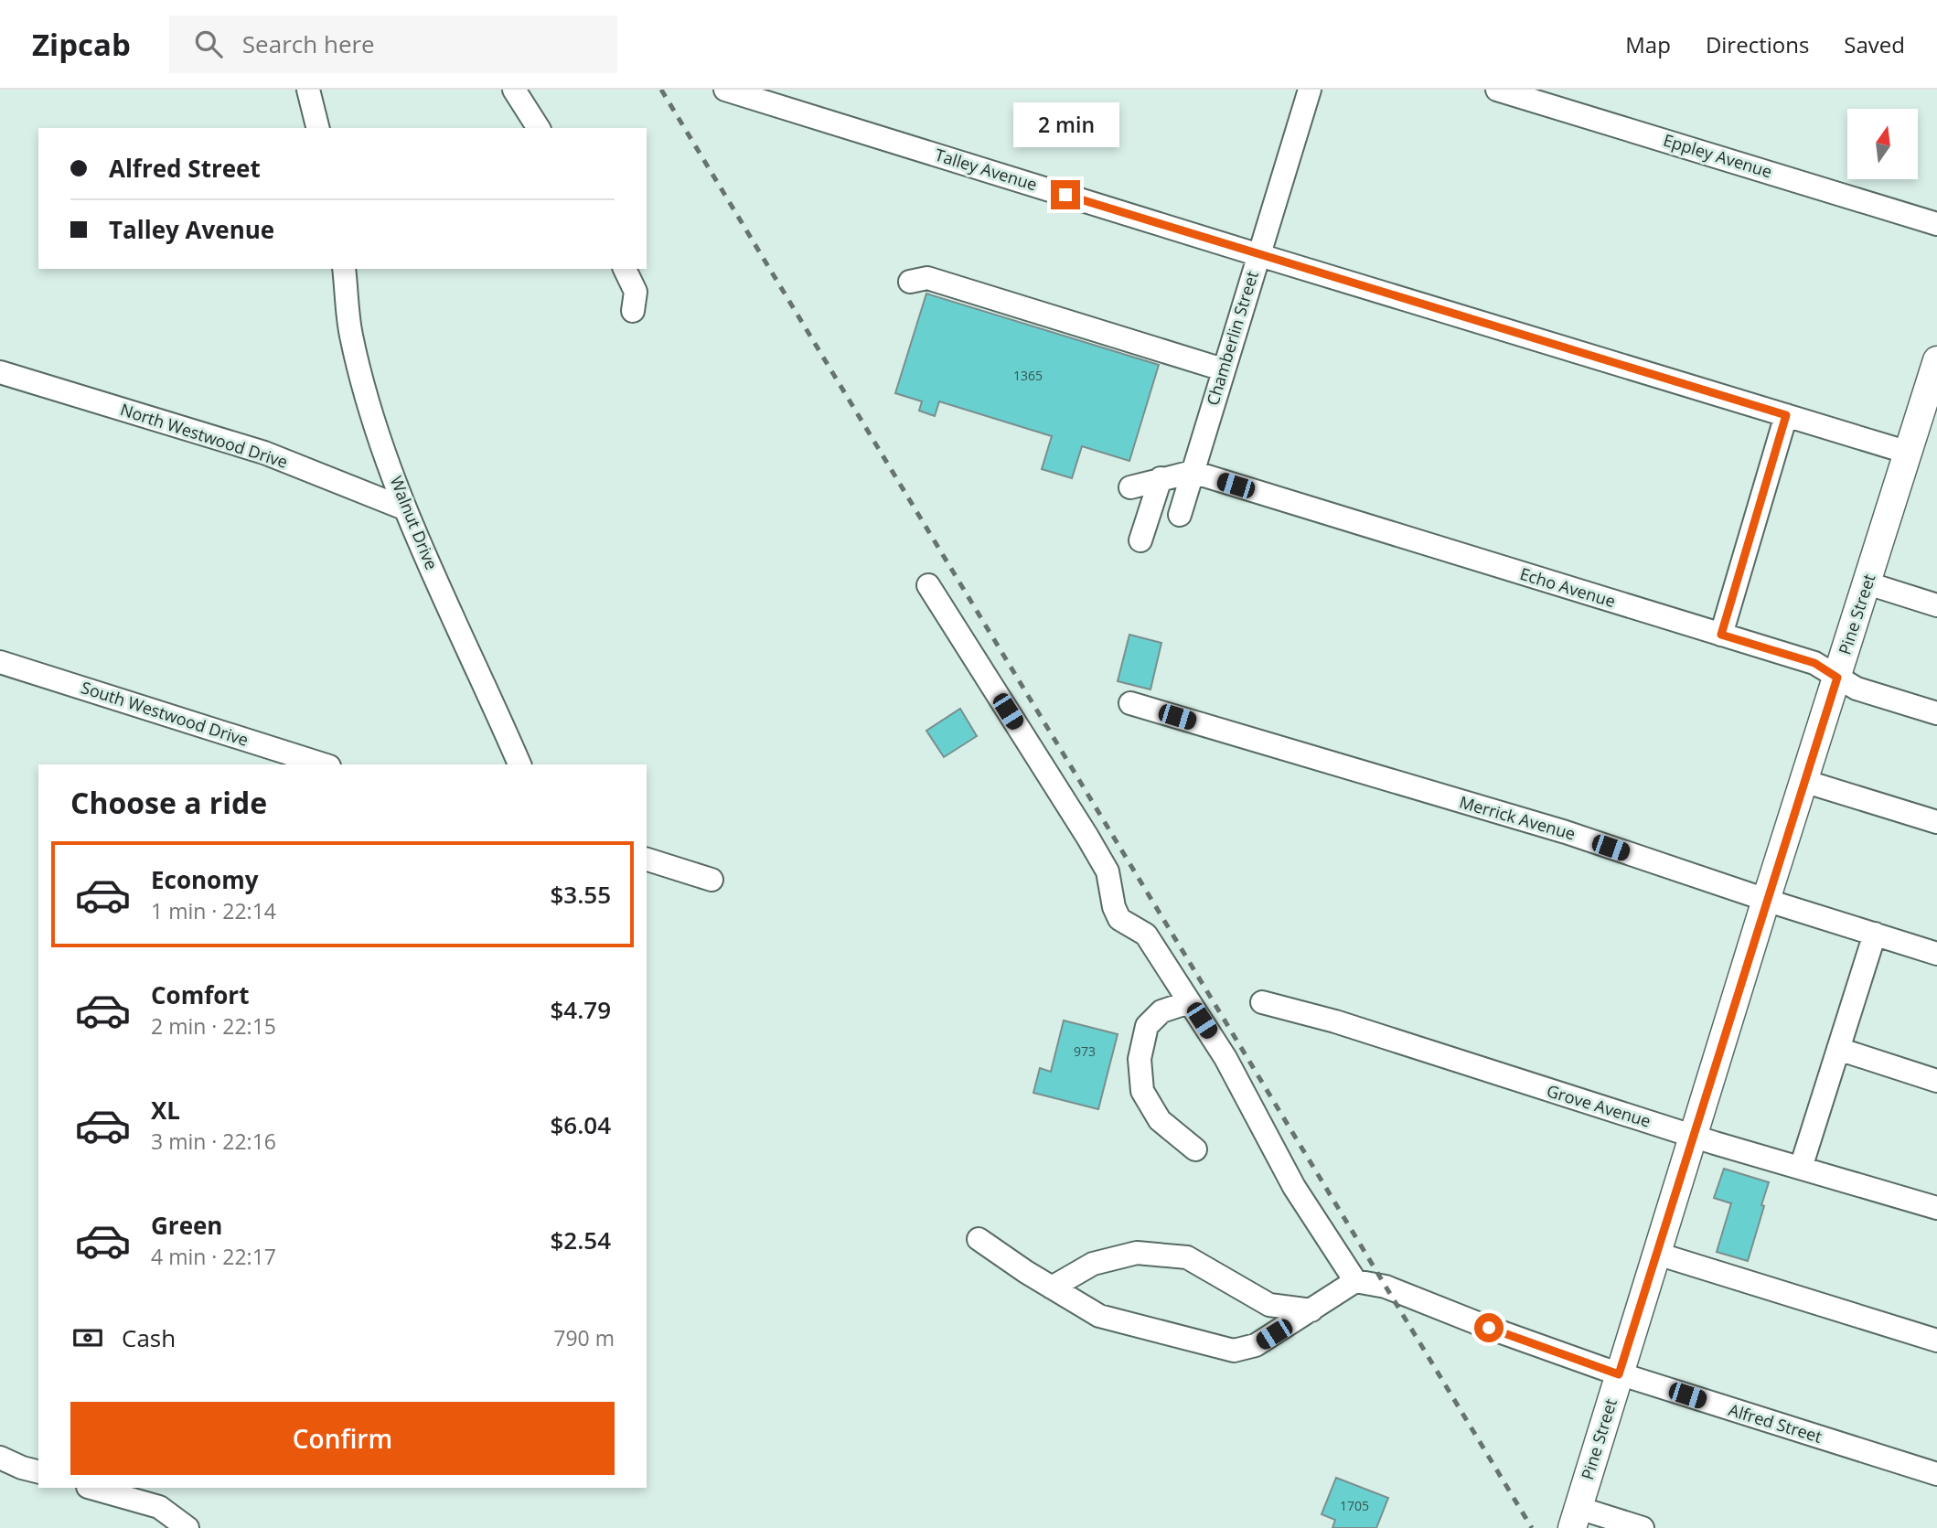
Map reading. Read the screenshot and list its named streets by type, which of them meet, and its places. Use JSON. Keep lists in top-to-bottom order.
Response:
{
  "streets": {
    "main road": ["Pine Street"],
    "street": [
      "Eppley Avenue",
      "Talley Avenue",
      "Chamberlin Street",
      "North Westwood Drive",
      "Walnut Drive",
      "Echo Avenue",
      "South Westwood Drive",
      "Merrick Avenue",
      "Grove Avenue",
      "Alfred Street"
    ]
  },
  "crossings": [
    ["Talley Avenue", "Chamberlin Street"],
    ["Talley Avenue", "Pine Street"],
    ["Chamberlin Street", "Echo Avenue"],
    ["North Westwood Drive", "Walnut Drive"],
    ["Echo Avenue", "Pine Street"],
    ["Pine Street", "Merrick Avenue"],
    ["Pine Street", "Grove Avenue"],
    ["Pine Street", "Alfred Street"]
  ],
  "house_numbers": ["1365", "973", "1705"],
  "north": "top",
  "page": {
    "header": "Zipcab",
    "search": "Search here",
    "nav": ["Map", "Directions", "Saved"],
    "bubble": "2 min",
    "banner": ["Alfred Street", "Talley Avenue"],
    "heading": "Choose a ride",
    "list": [
      {
        "name": "Economy",
        "note": "1 min · 22:14",
        "value": "$3.55"
      },
      {
        "name": "Comfort",
        "note": "2 min · 22:15",
        "value": "$4.79"
      },
      {
        "name": "XL",
        "note": "3 min · 22:16",
        "value": "$6.04"
      },
      {
        "name": "Green",
        "note": "4 min · 22:17",
        "value": "$2.54"
      }
    ],
    "pay": ["Cash", "790 m"],
    "buttons": "Confirm"
  }
}
